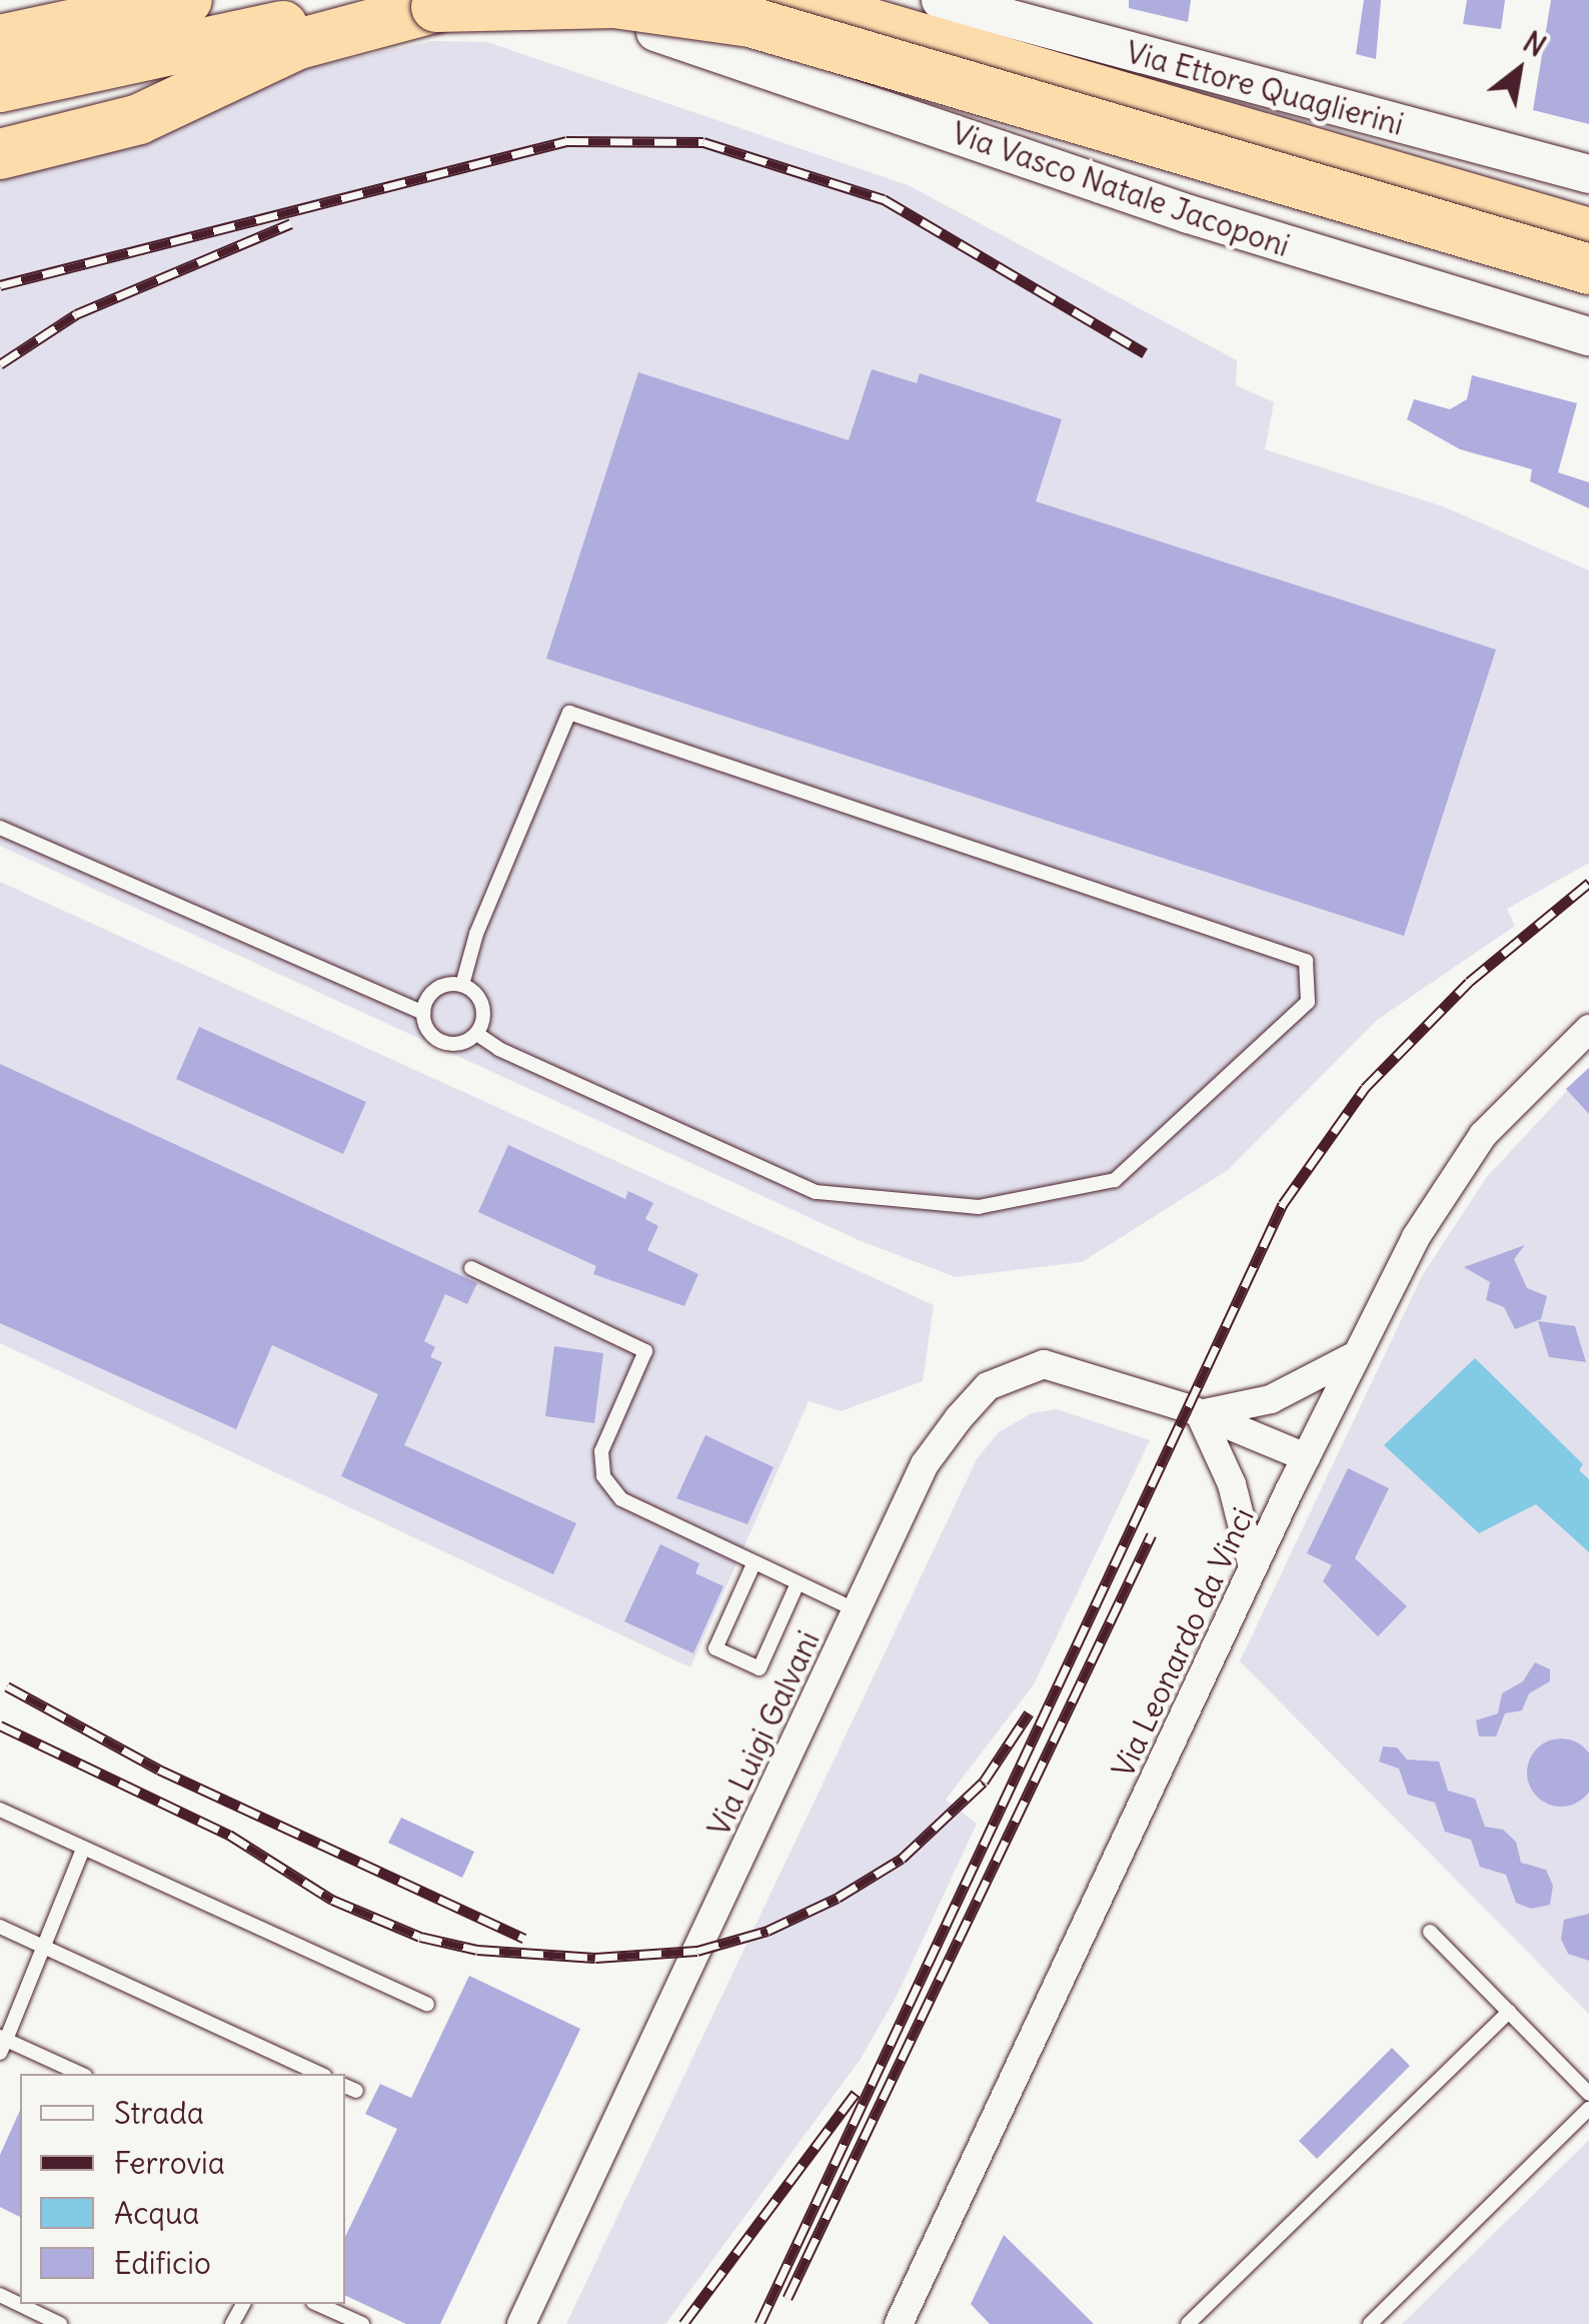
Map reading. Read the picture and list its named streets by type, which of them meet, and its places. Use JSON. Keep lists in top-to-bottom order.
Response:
{
  "streets": {
    "main road": ["Via Ettore Quaglierini", "Via Vasco Natale Jacoponi"],
    "street": ["Via Leonardo da Vinci", "Via Luigi Galvani"]
  },
  "crossings": [
    ["Via Leonardo da Vinci", "Via Luigi Galvani"]
  ],
  "legend": [
    "Strada",
    "Ferrovia",
    "Acqua",
    "Edificio"
  ],
  "north": "top right"
}
